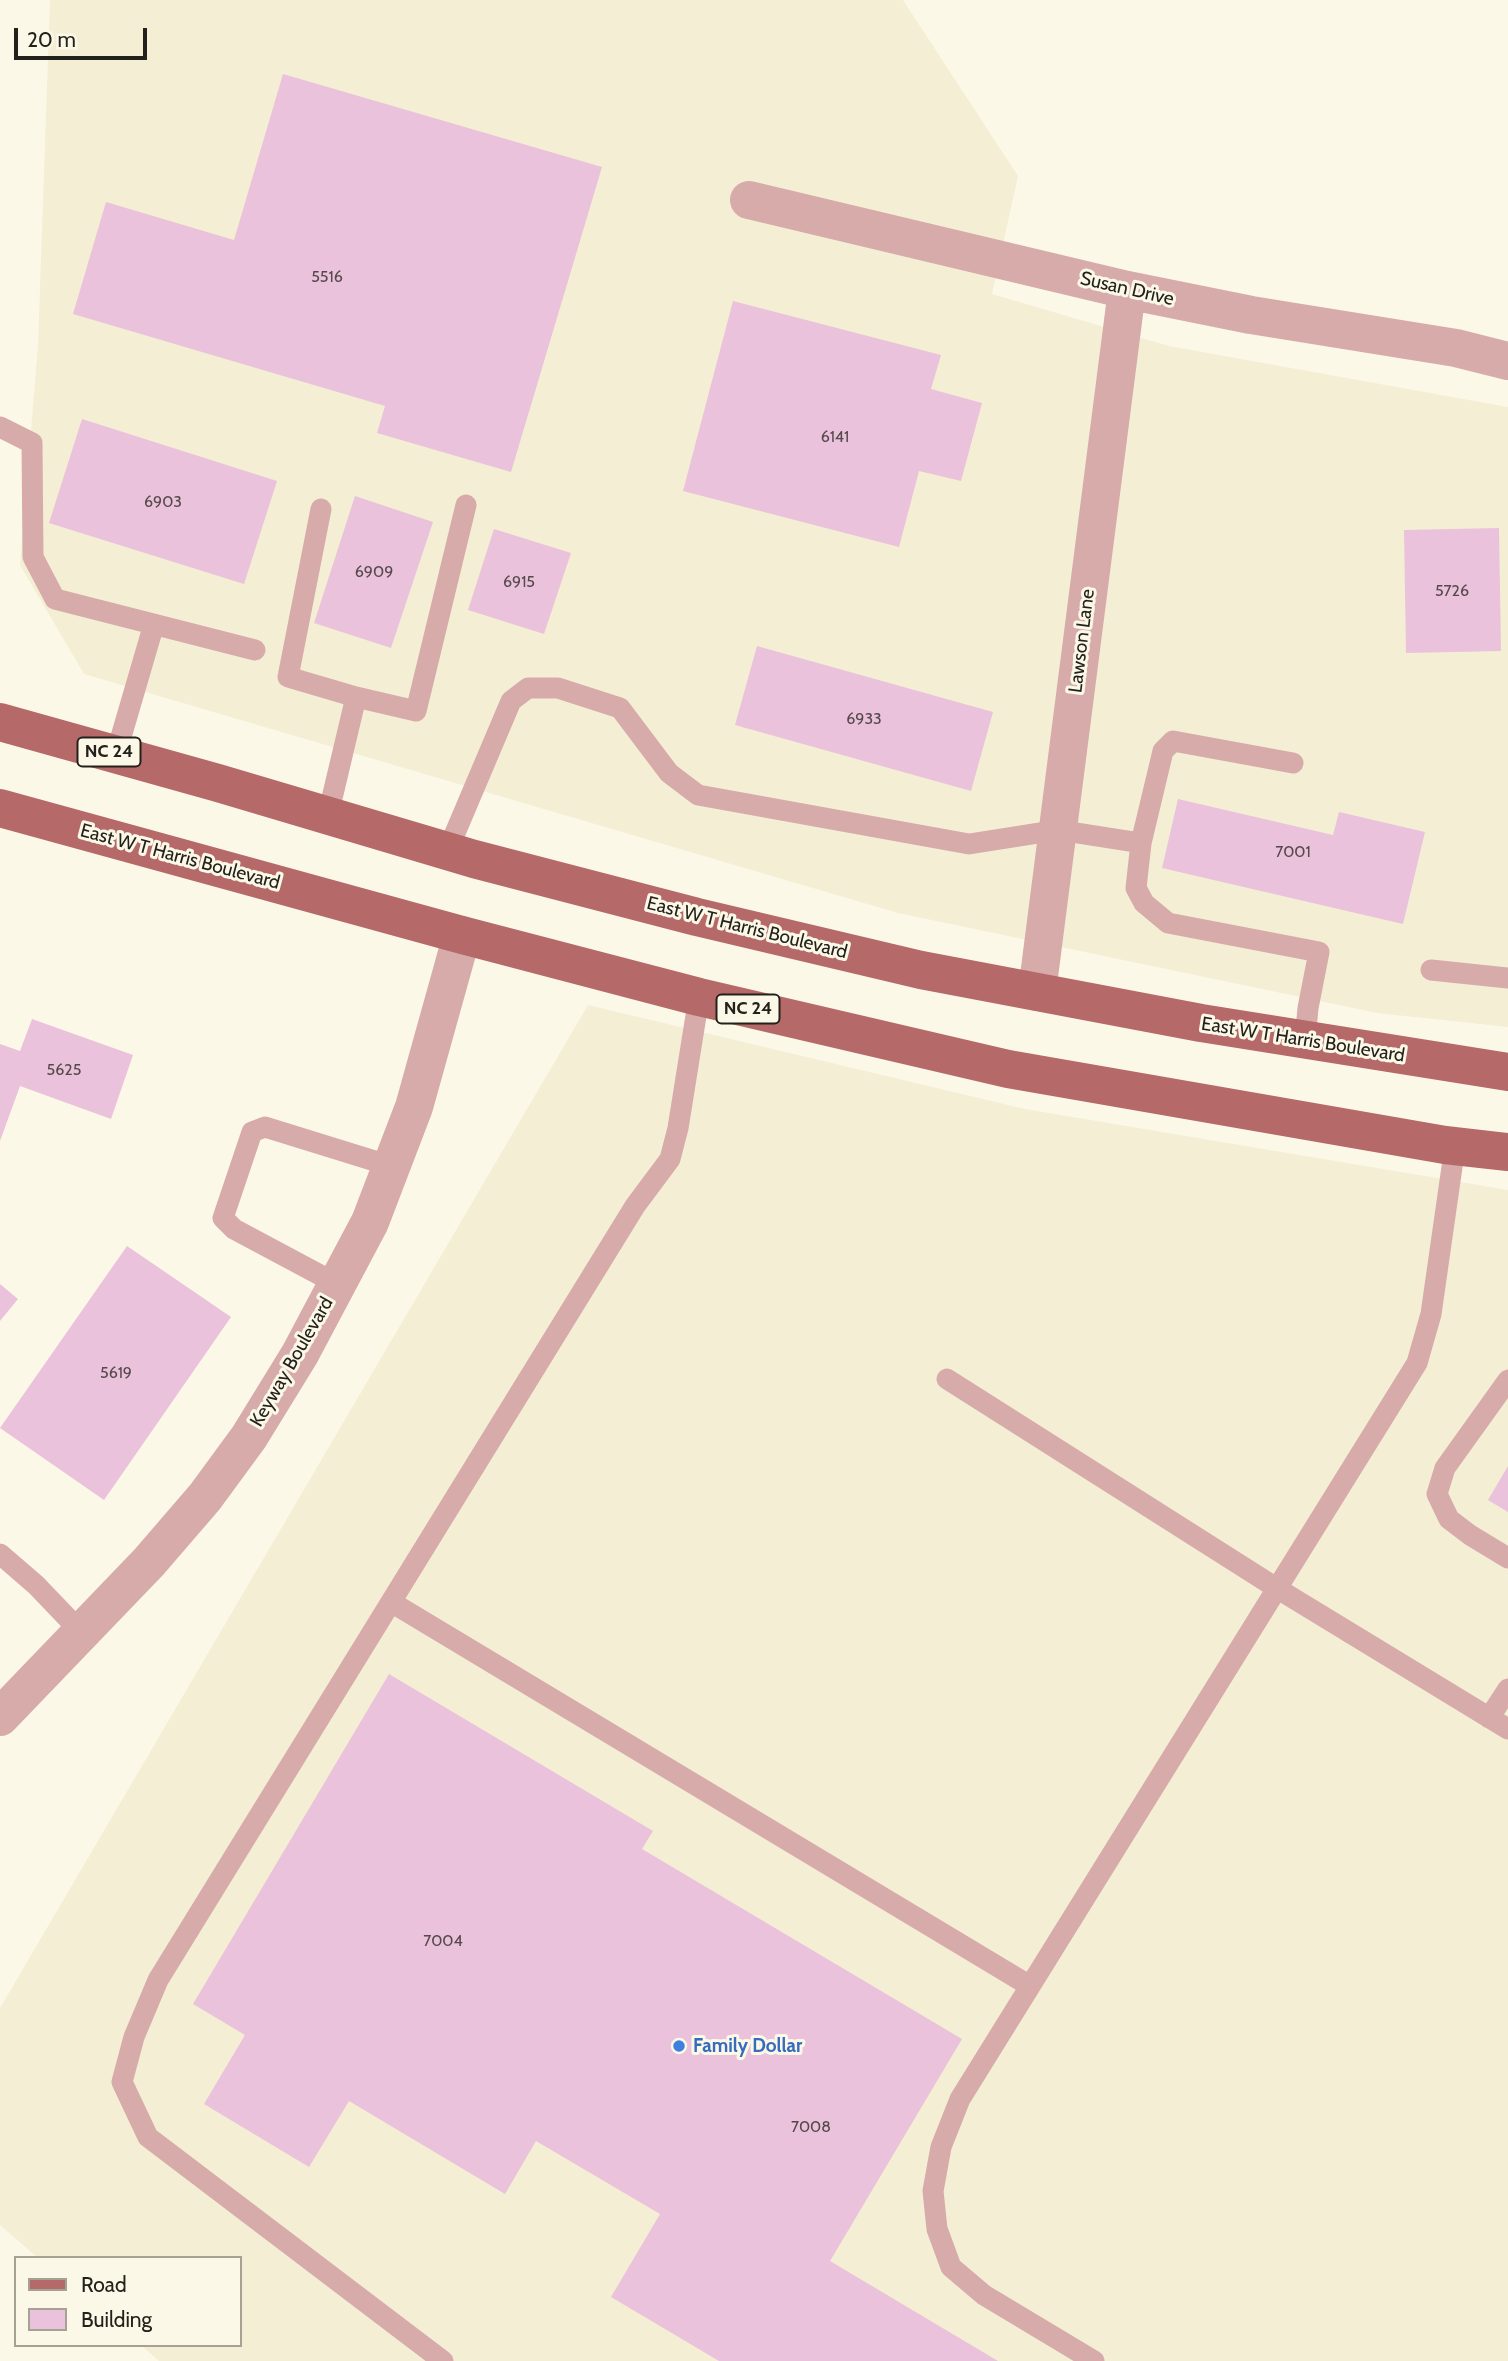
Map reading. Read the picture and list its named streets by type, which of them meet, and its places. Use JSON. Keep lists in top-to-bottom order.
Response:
{
  "streets": {
    "main road": ["NC 24", "East W T Harris Boulevard"],
    "street": ["Susan Drive", "Lawson Lane", "Keyway Boulevard"]
  },
  "crossings": [
    ["Susan Drive", "Lawson Lane"],
    ["Lawson Lane", "East W T Harris Boulevard"],
    ["East W T Harris Boulevard", "Keyway Boulevard"]
  ],
  "places": ["Family Dollar"],
  "house_numbers": [
    "5516",
    "6141",
    "6903",
    "6909",
    "6915",
    "5726",
    "6933",
    "7001",
    "5625",
    "5619",
    "7004",
    "7008"
  ],
  "legend": ["Road", "Building"],
  "scale_bar": "20 m"
}
